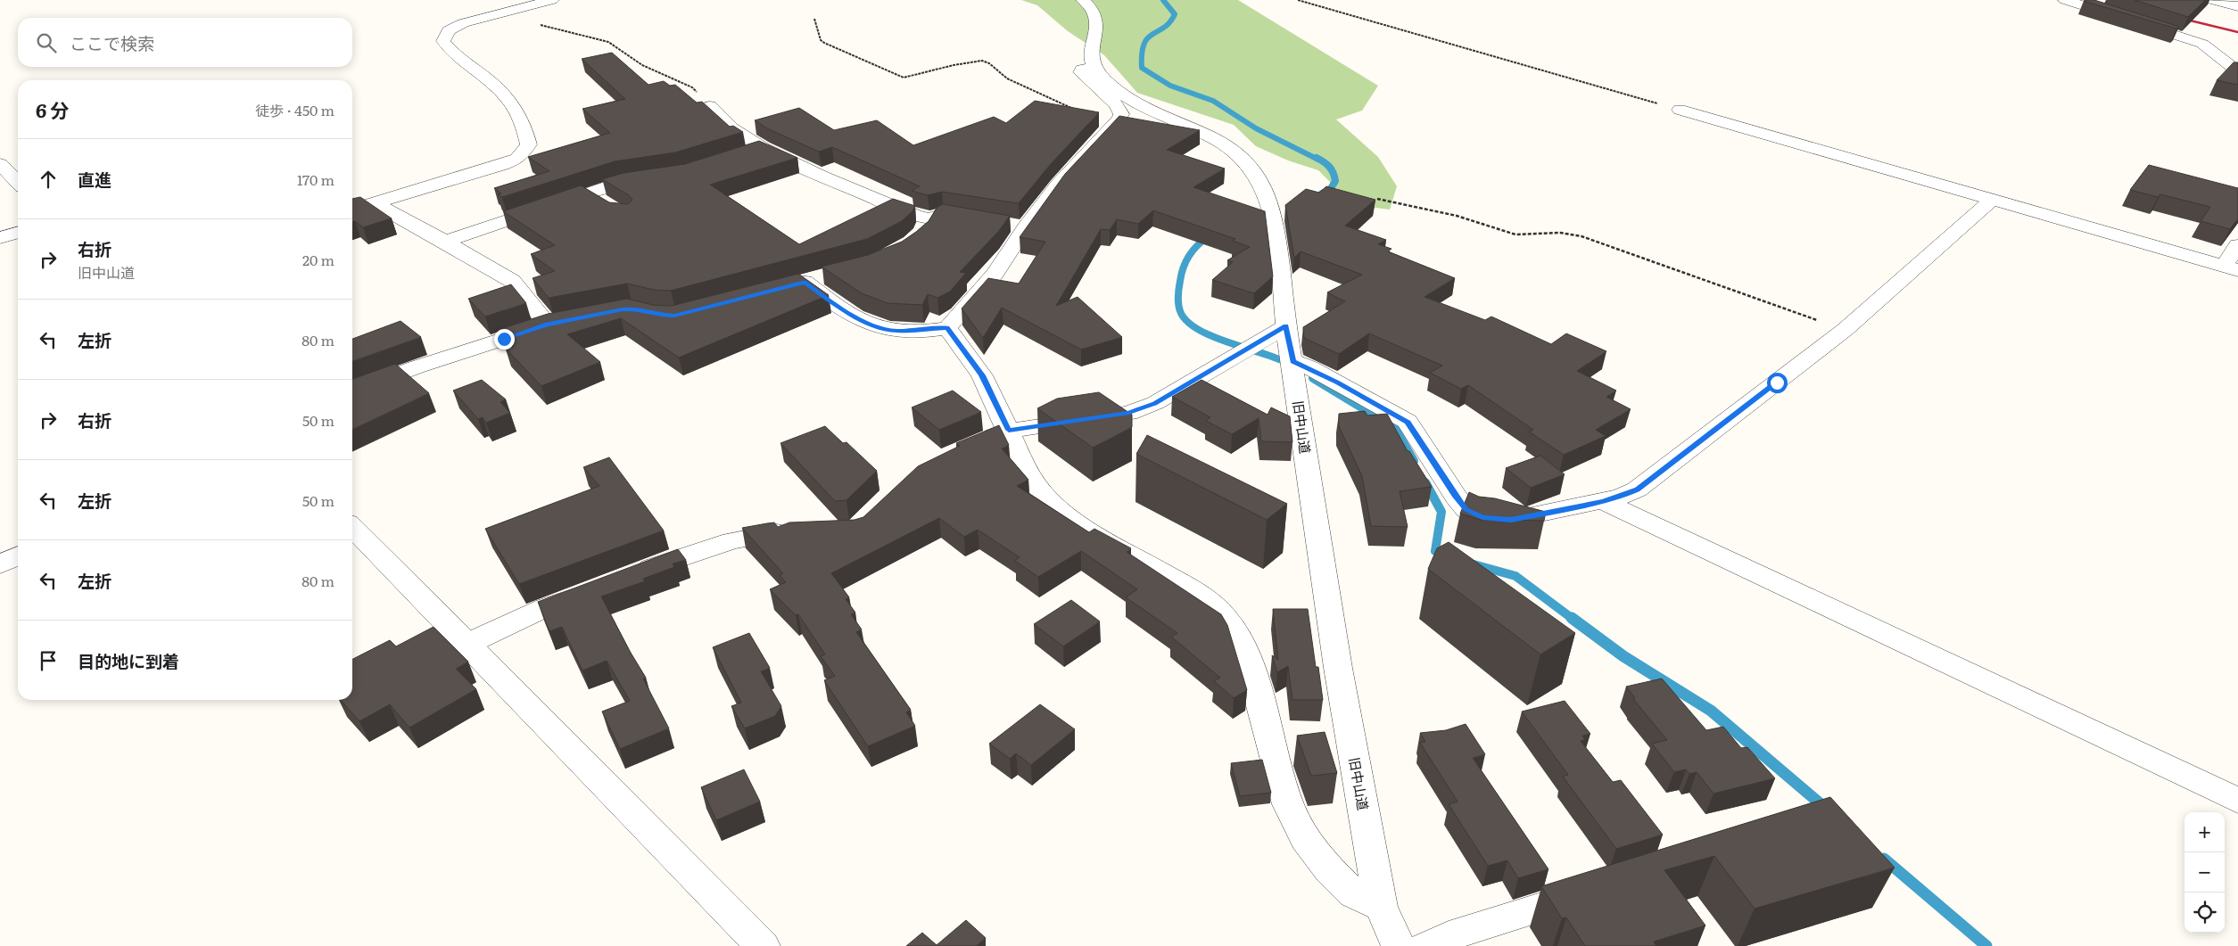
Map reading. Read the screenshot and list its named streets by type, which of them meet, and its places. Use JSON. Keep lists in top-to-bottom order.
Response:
{
  "streets": {
    "street": ["旧中山道"]
  },
  "page": {
    "search": "ここで検索",
    "heading": ["6 分", "徒歩 · 450 m"],
    "list": [
      ["直進", "170 m"],
      ["右折", "旧中山道", "20 m"],
      ["左折", "80 m"],
      ["右折", "50 m"],
      ["左折", "50 m"],
      ["左折", "80 m"],
      "目的地に到着"
    ],
    "map_buttons": ["+", "−"]
  }
}
